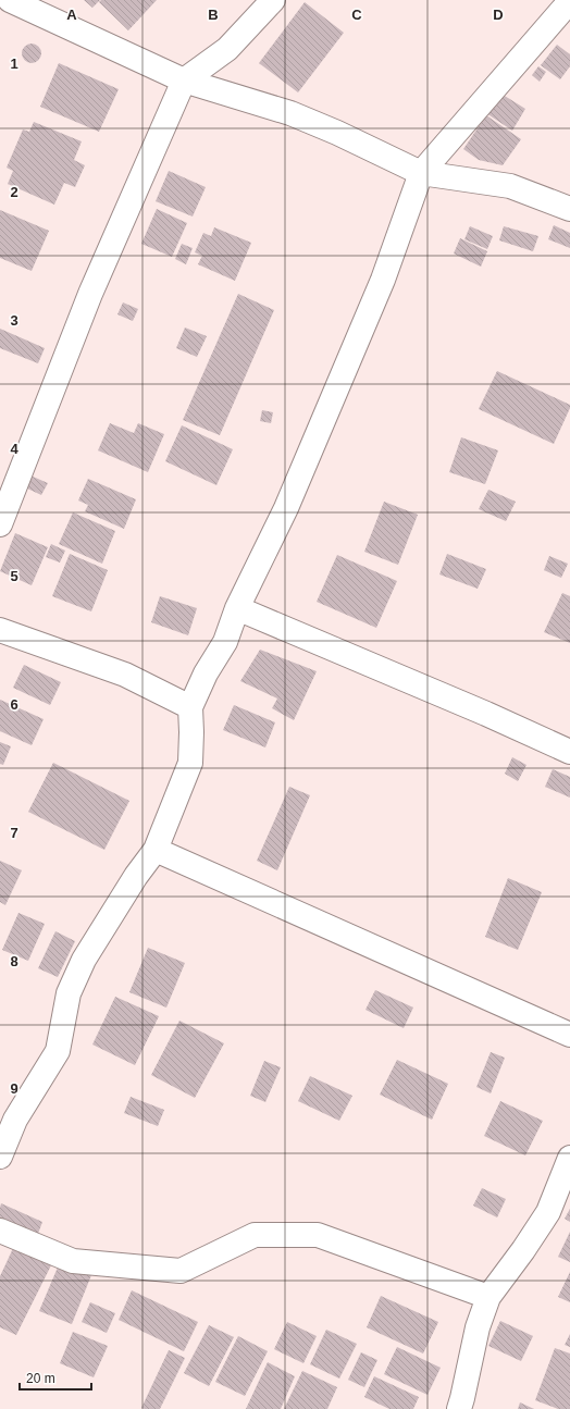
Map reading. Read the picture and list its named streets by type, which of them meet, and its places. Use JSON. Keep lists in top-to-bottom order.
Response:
{
  "scale_bar": "20 m",
  "grid": {
    "columns": [
      "A",
      "B",
      "C",
      "D"
    ],
    "rows": [
      "1",
      "2",
      "3",
      "4",
      "5",
      "6",
      "7",
      "8",
      "9"
    ]
  }
}
